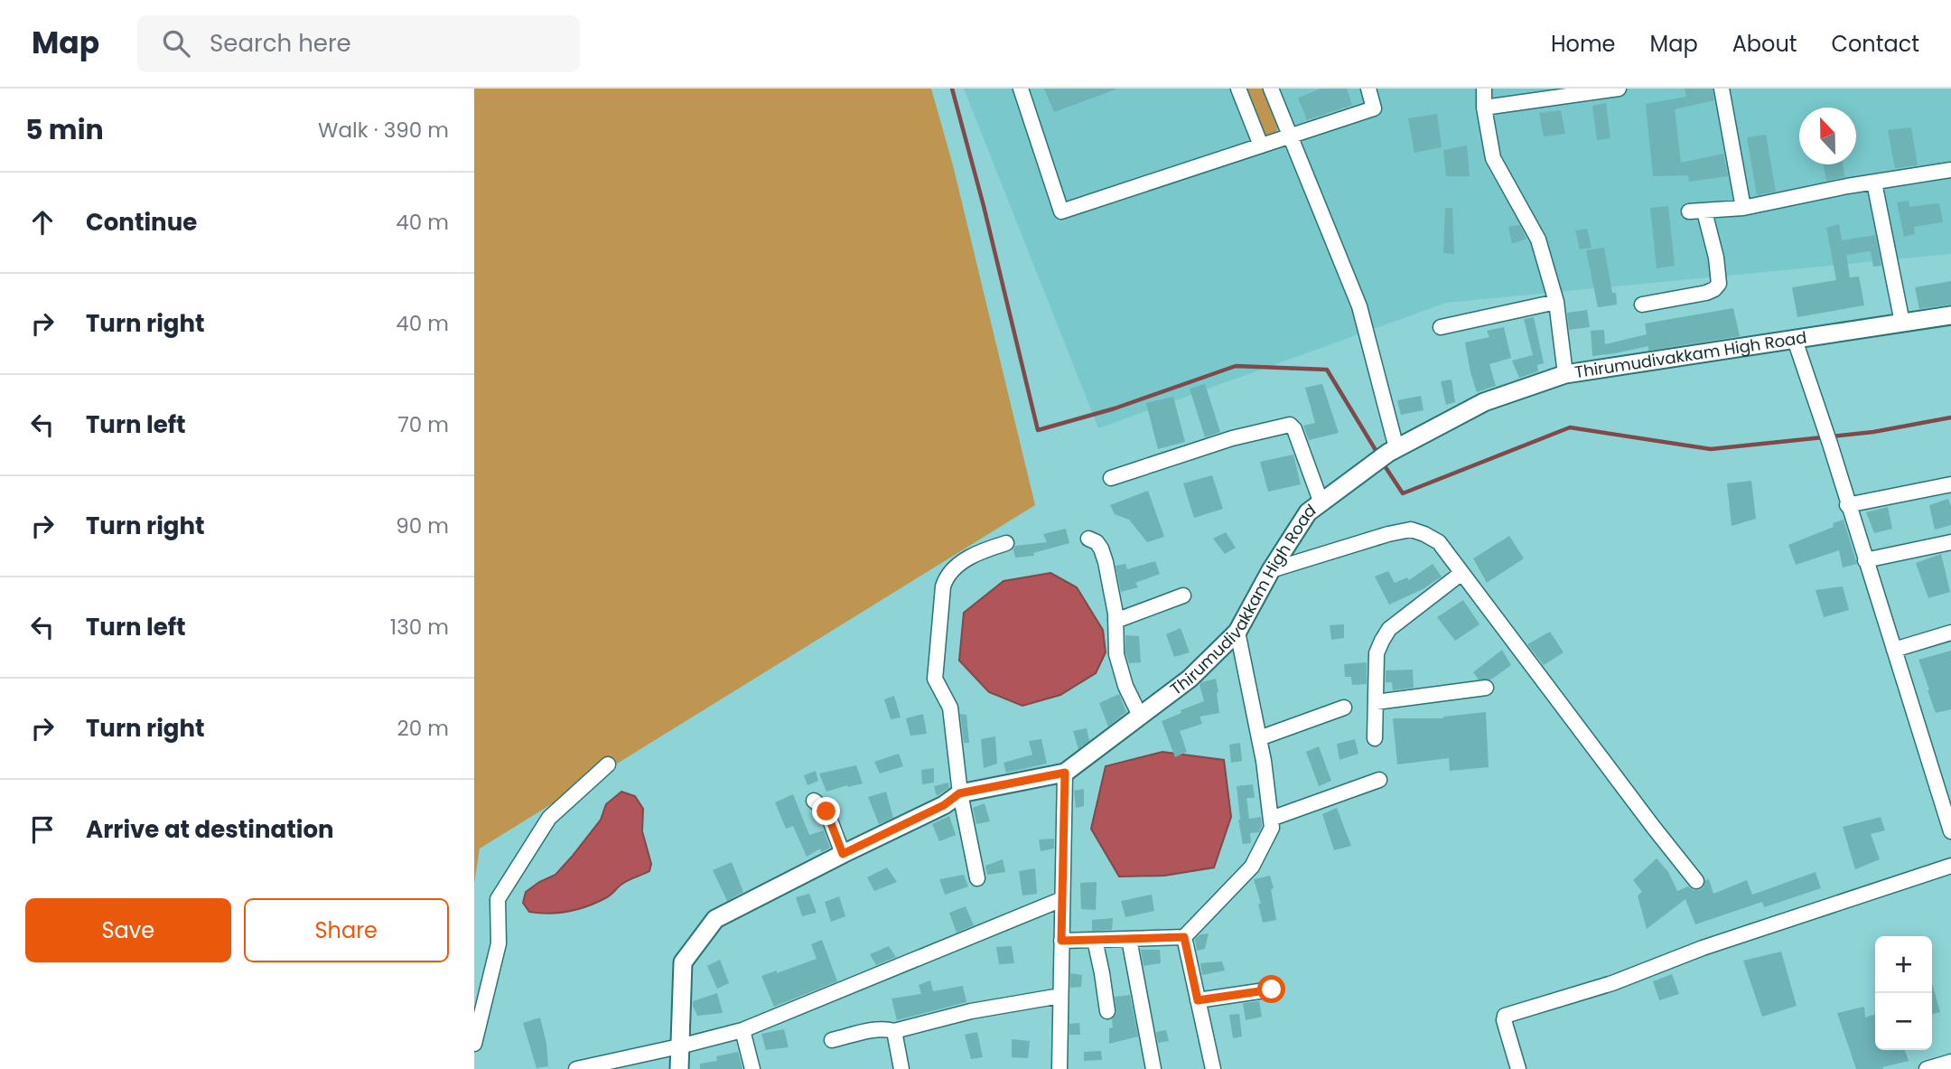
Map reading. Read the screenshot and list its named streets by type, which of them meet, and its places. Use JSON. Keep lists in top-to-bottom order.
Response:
{
  "streets": {
    "street": ["Thirumudivakkam High Road"]
  },
  "north": "top",
  "page": {
    "header": "Map",
    "search": "Search here",
    "nav": [
      "Home",
      "Map",
      "About",
      "Contact"
    ],
    "heading": ["5 min", "Walk · 390 m"],
    "list": [
      ["Continue", "40 m"],
      ["Turn right", "40 m"],
      ["Turn left", "70 m"],
      ["Turn right", "90 m"],
      ["Turn left", "130 m"],
      ["Turn right", "20 m"],
      "Arrive at destination"
    ],
    "buttons": ["Save", "Share"],
    "map_buttons": ["+", "−"]
  }
}
